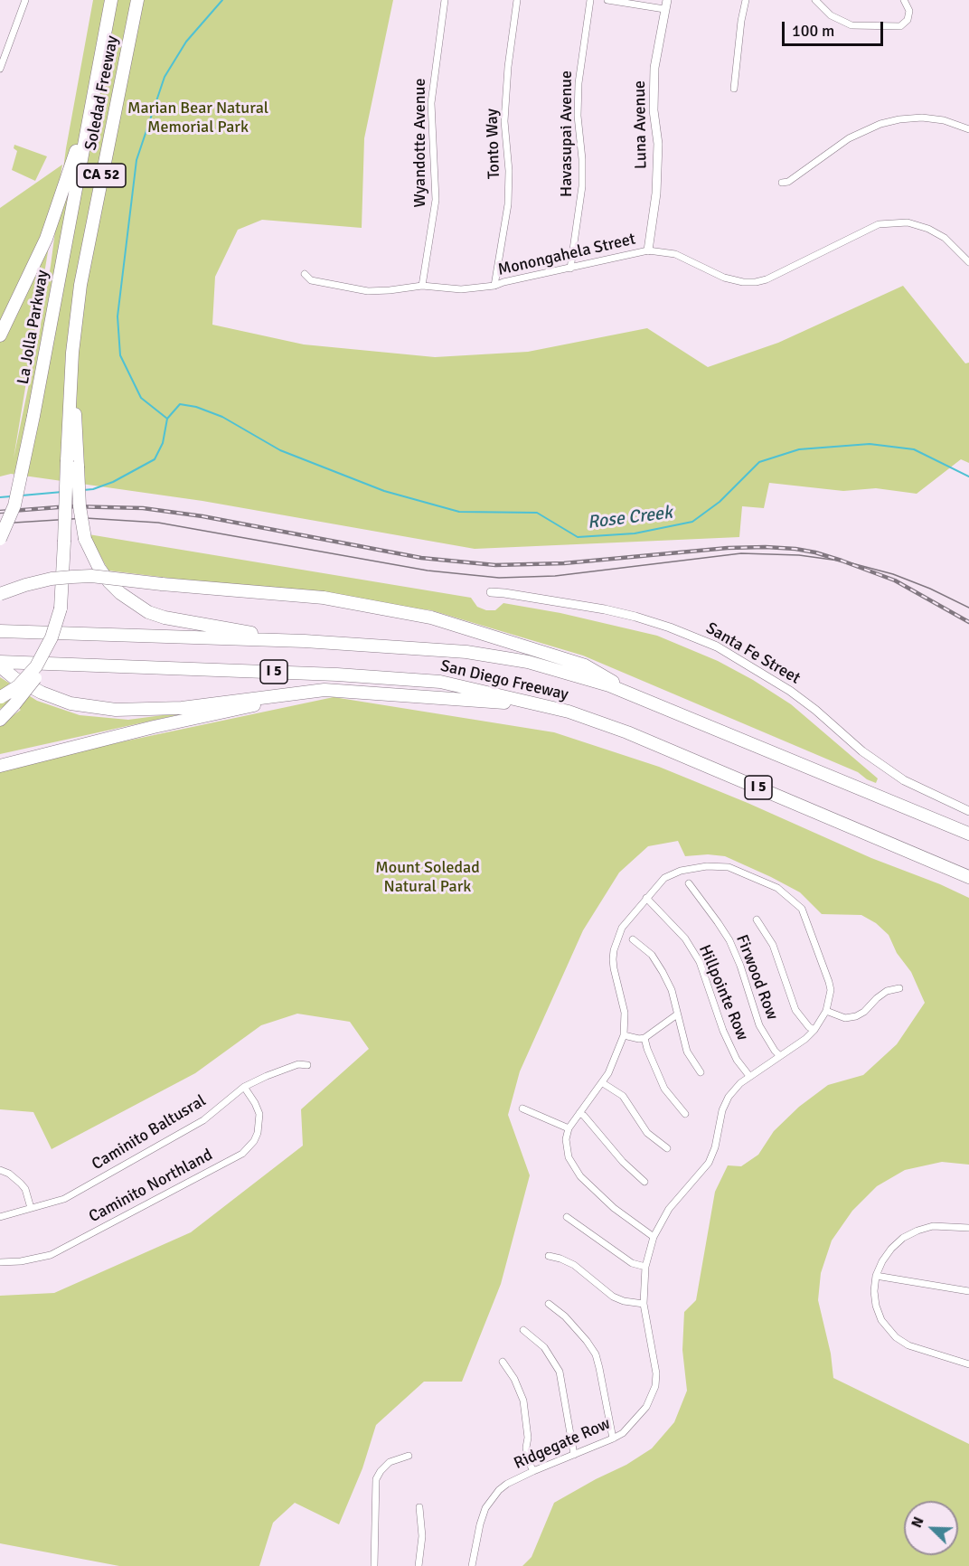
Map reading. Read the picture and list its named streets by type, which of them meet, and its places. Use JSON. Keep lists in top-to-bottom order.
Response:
{
  "streets": {
    "highway": [
      "Soledad Freeway",
      "CA 52",
      "La Jolla Parkway",
      "I 5",
      "San Diego Freeway"
    ],
    "street": [
      "Luna Avenue",
      "Havasupai Avenue",
      "Wyandotte Avenue",
      "Tonto Way",
      "Monongahela Street",
      "Santa Fe Street",
      "Firwood Row",
      "Hillpointe Row",
      "Caminito Baltusral",
      "Caminito Northland",
      "Ridgegate Row"
    ]
  },
  "crossings": [
    ["Soledad Freeway", "La Jolla Parkway"],
    ["Luna Avenue", "Monongahela Street"],
    ["Havasupai Avenue", "Monongahela Street"],
    ["Wyandotte Avenue", "Monongahela Street"],
    ["Tonto Way", "Monongahela Street"],
    ["Firwood Row", "Ridgegate Row"],
    ["Hillpointe Row", "Ridgegate Row"],
    ["Caminito Baltusral", "Caminito Northland"]
  ],
  "water": ["Rose Creek"],
  "parks": ["Marian Bear Natural Memorial Park", "Mount Soledad Natural Park"],
  "scale_bar": "100 m",
  "north": "top left"
}
